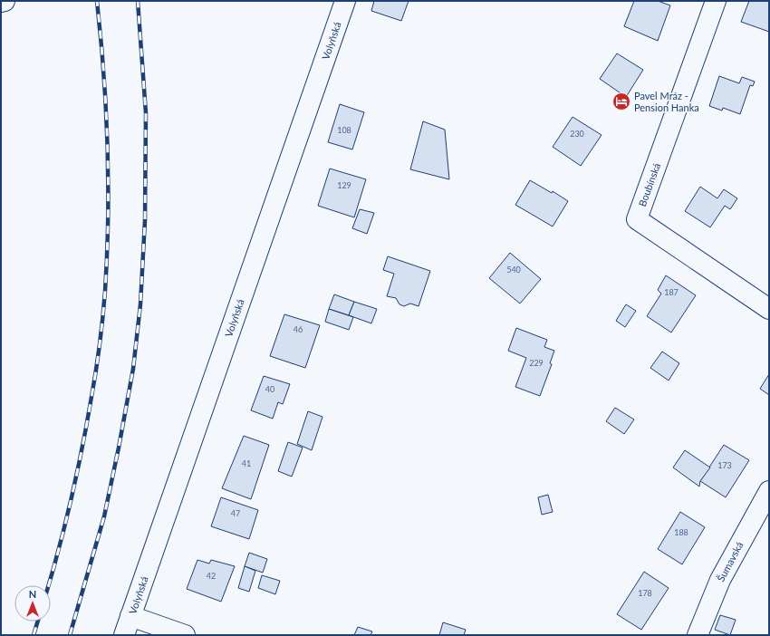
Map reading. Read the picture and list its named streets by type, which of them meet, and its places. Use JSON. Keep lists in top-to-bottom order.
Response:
{
  "streets": {
    "main road": ["Volyňská", "Boubínská", "Šumavská"]
  },
  "places": {
    "hotel": ["Pavel Mráz - Pension Hanka"]
  },
  "house_numbers": [
    "108",
    "230",
    "129",
    "540",
    "187",
    "46",
    "229",
    "40",
    "41",
    "173",
    "47",
    "188",
    "42",
    "178"
  ],
  "north": "top"
}
